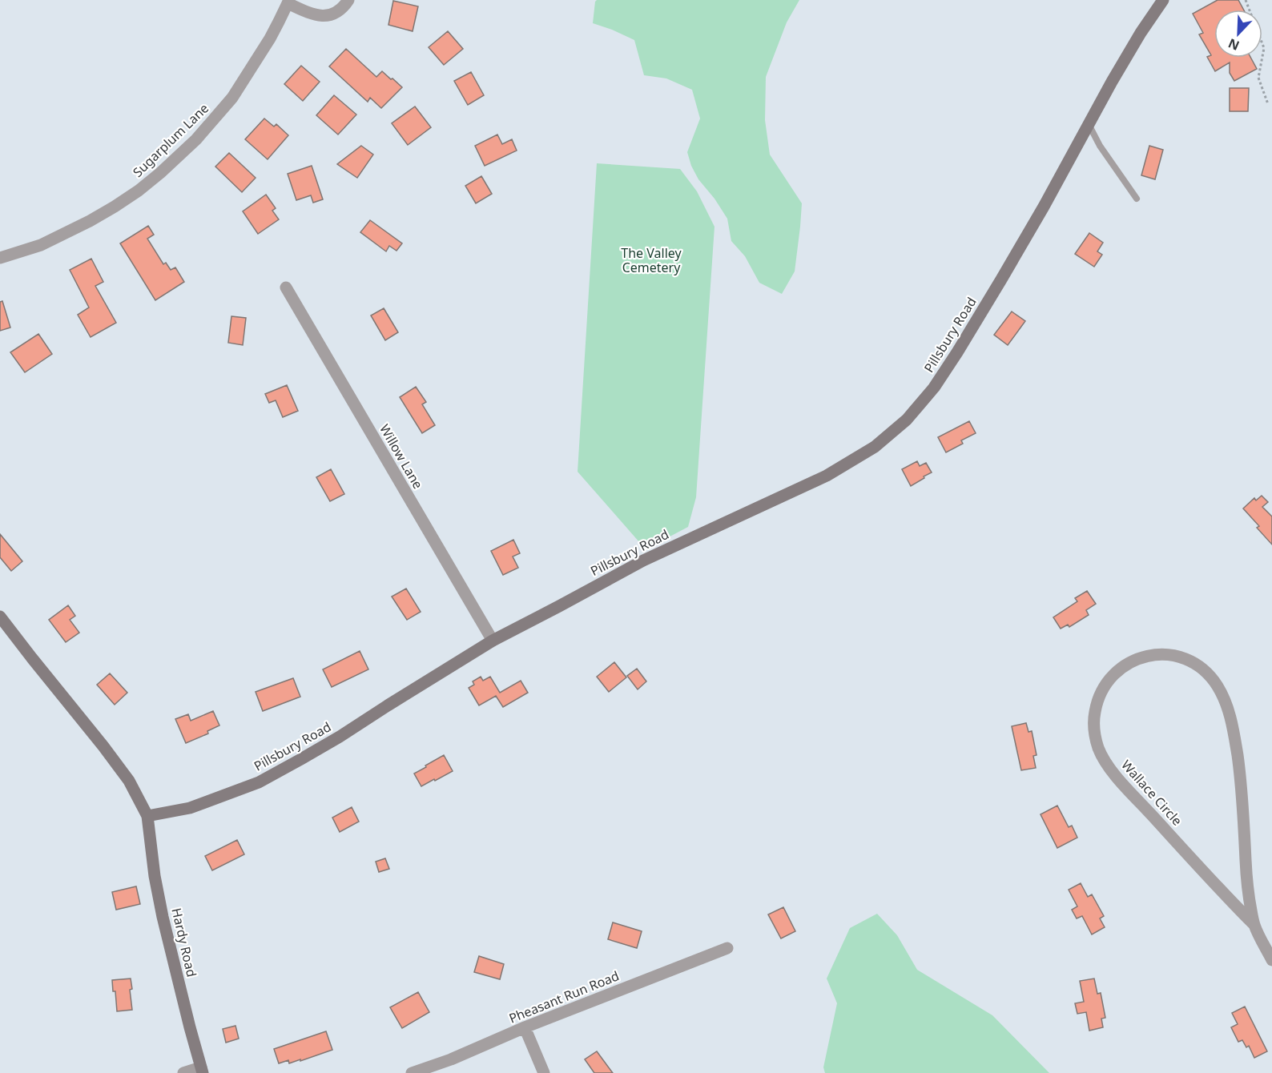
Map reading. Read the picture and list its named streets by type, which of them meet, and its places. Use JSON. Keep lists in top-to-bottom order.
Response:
{
  "streets": {
    "street": [
      "Sugarplum Lane",
      "Pillsbury Road",
      "Willow Lane",
      "Wallace Circle",
      "Hardy Road",
      "Pheasant Run Road"
    ]
  },
  "crossings": [
    ["Pillsbury Road", "Willow Lane"],
    ["Pillsbury Road", "Hardy Road"]
  ],
  "parks": ["The Valley Cemetery"],
  "north": "bottom left"
}
